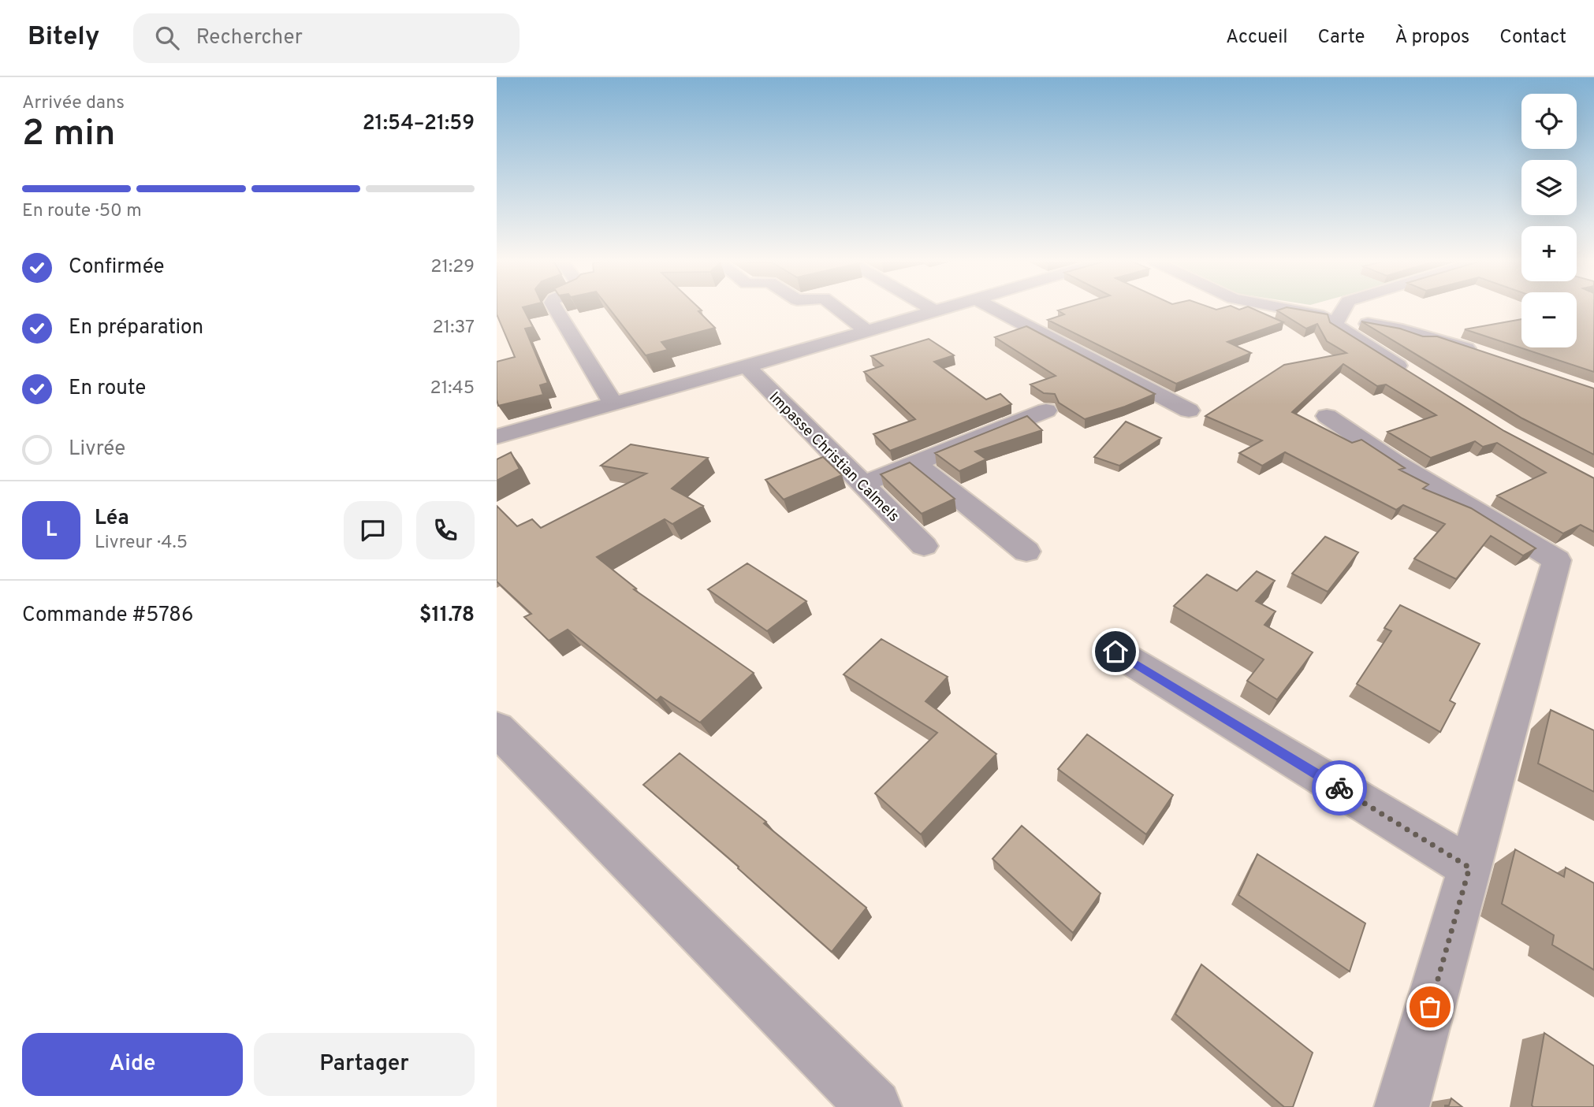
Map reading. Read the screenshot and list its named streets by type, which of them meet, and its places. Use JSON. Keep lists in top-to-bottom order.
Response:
{
  "streets": {
    "street": ["Impasse Christian Calmels"]
  },
  "page": {
    "header": "Bitely",
    "search": "Rechercher",
    "nav": [
      "Accueil",
      "Carte",
      "À propos",
      "Contact"
    ],
    "heading": ["2 min", "Arrivée dans", "21:54–21:59"],
    "panel": [
      "Léa",
      "Livreur · 4.5",
      "Commande #5786",
      "$11.78"
    ],
    "map_buttons": ["+", "−"],
    "bar": "En route · 50 m",
    "list": [
      ["Confirmée", "21:29"],
      ["En préparation", "21:37"],
      ["En route", "21:45"],
      "Livrée"
    ],
    "round": "L",
    "buttons": ["Aide", "Partager"]
  }
}
